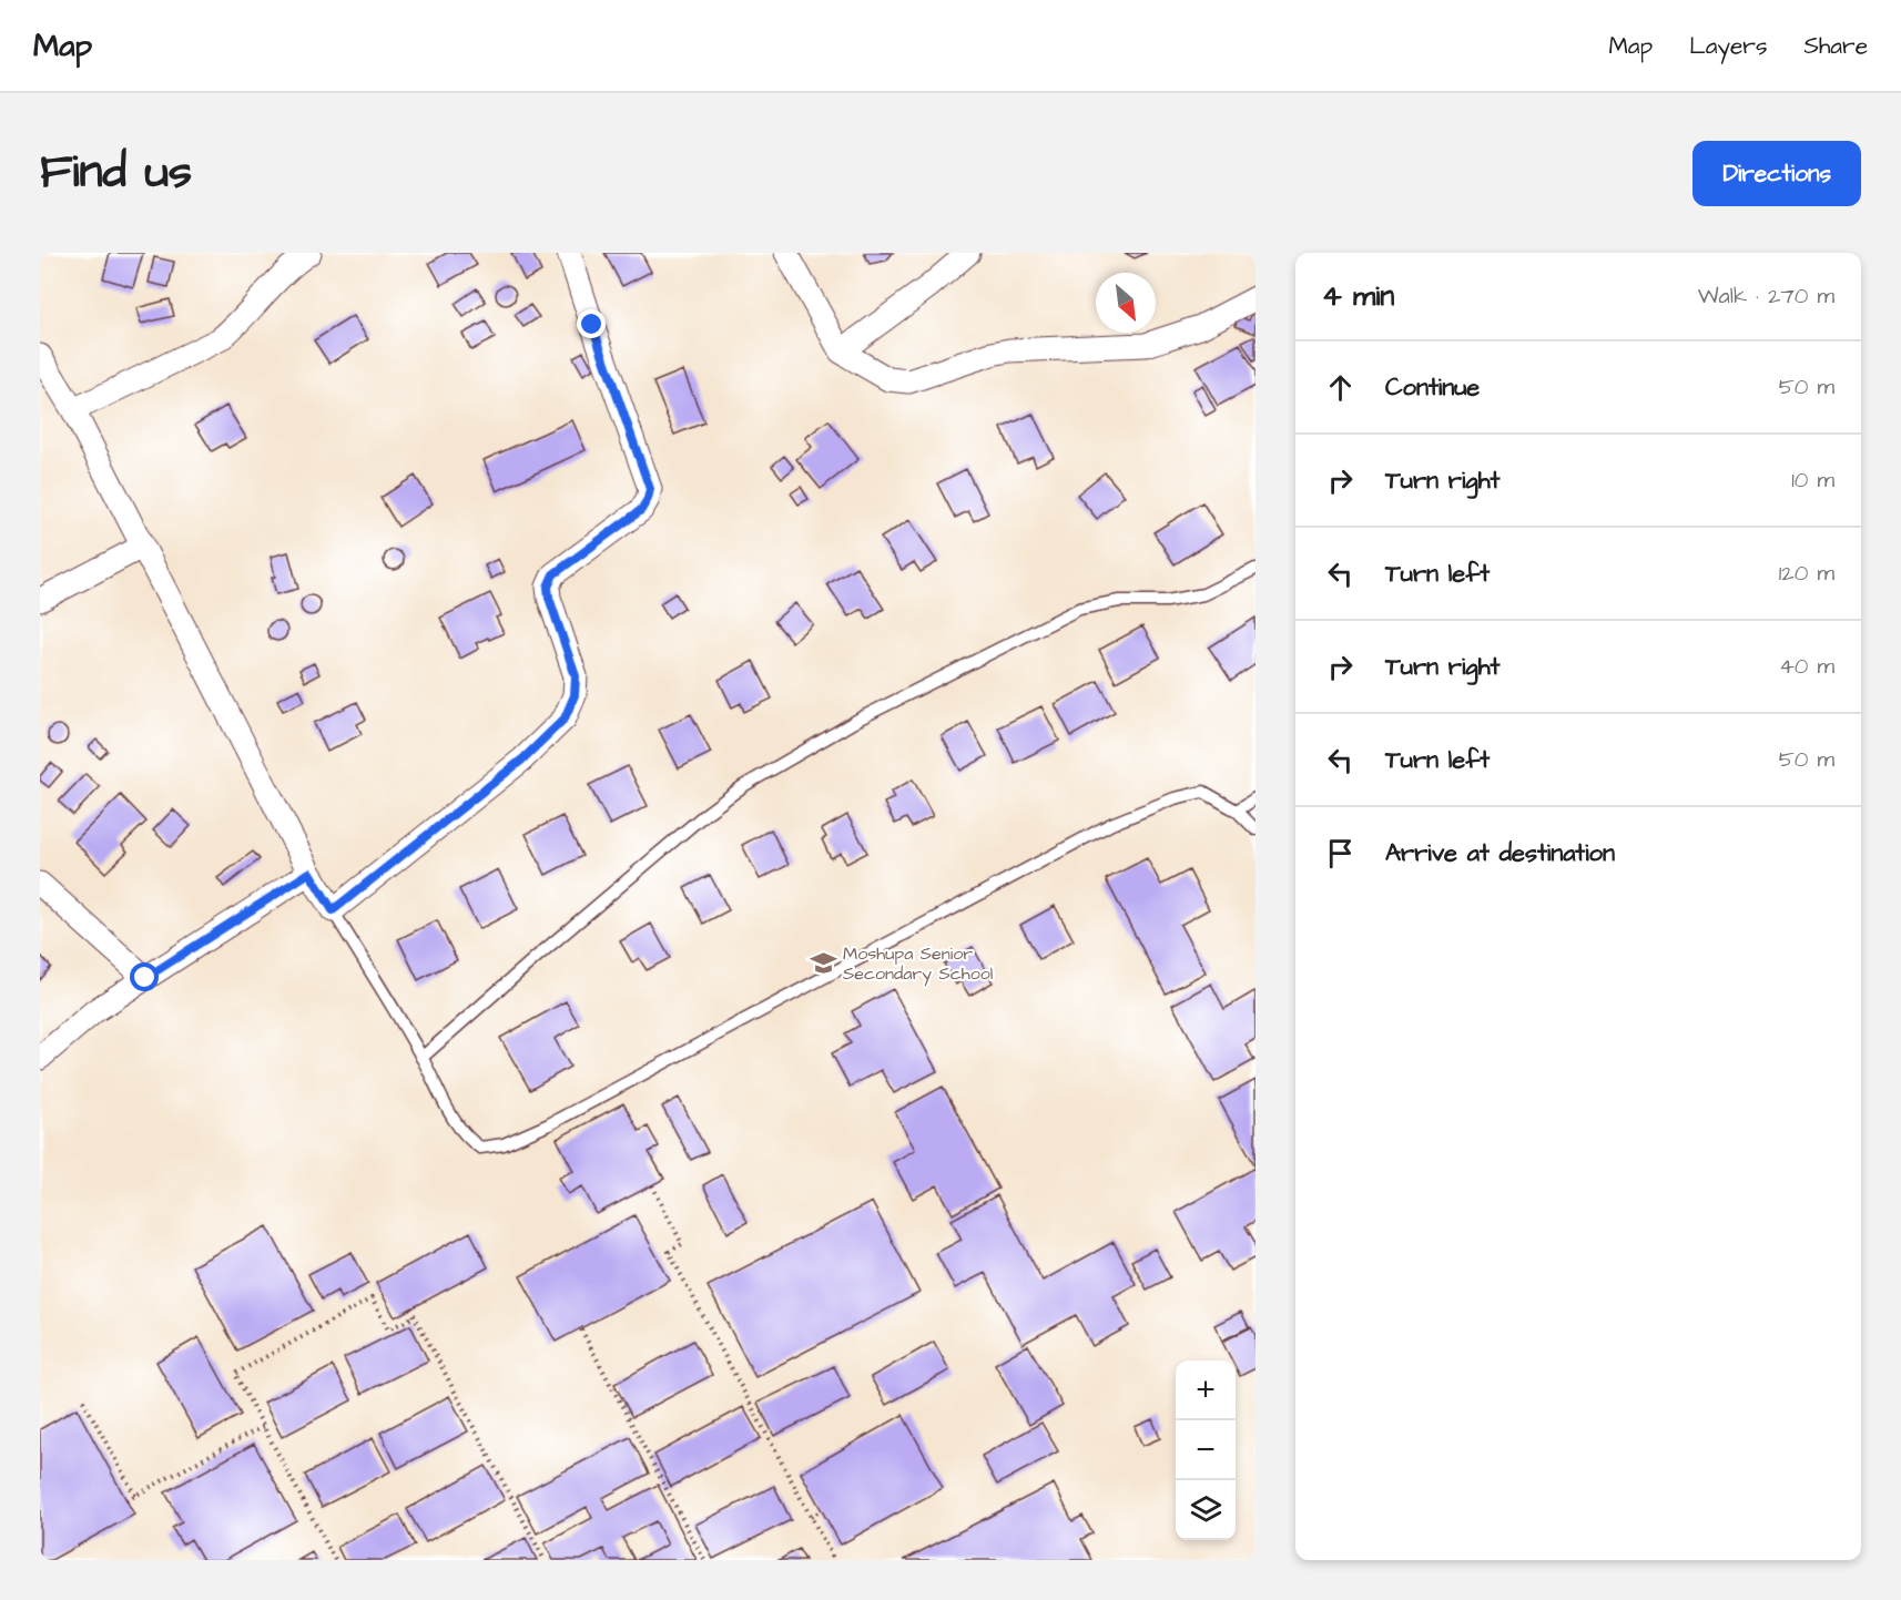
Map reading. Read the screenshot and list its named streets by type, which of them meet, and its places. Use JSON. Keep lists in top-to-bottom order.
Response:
{
  "places": {
    "school or university": ["Moshupa Senior Secondary School"]
  },
  "north": "bottom right",
  "page": {
    "header": "Map",
    "nav": ["Map", "Layers", "Share"],
    "title": "Find us",
    "buttons": "Directions",
    "heading": ["4 min", "Walk · 270 m"],
    "list": [
      ["Continue", "50 m"],
      ["Turn right", "10 m"],
      ["Turn left", "120 m"],
      ["Turn right", "40 m"],
      ["Turn left", "50 m"],
      "Arrive at destination"
    ],
    "map_buttons": ["+", "−"]
  }
}
